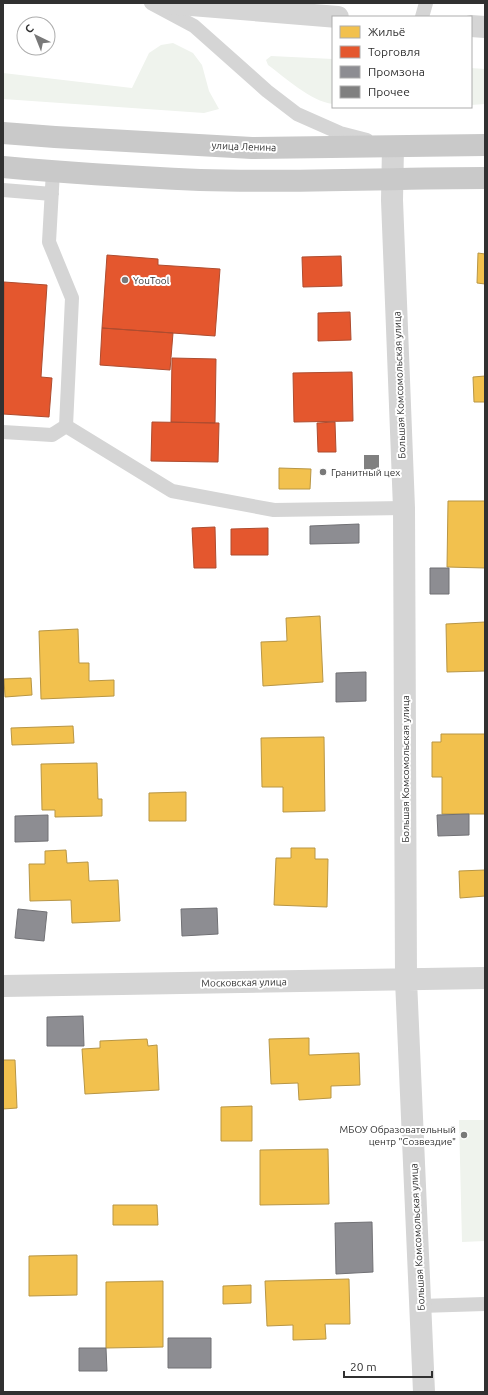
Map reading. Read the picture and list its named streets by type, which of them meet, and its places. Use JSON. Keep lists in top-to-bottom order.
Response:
{
  "streets": {
    "main road": ["улица Ленина"],
    "street": ["Большая Комсомольская улица", "Московская улица"]
  },
  "crossings": [
    ["улица Ленина", "Большая Комсомольская улица"],
    ["Большая Комсомольская улица", "Московская улица"]
  ],
  "places": ["YouTool", "Гранитный цех", "МБОУ Образовательный центр \"Созвездие\""],
  "legend": [
    "Жильё",
    "Торговля",
    "Промзона",
    "Прочее"
  ],
  "scale_bar": "20 m",
  "north": "top left"
}
